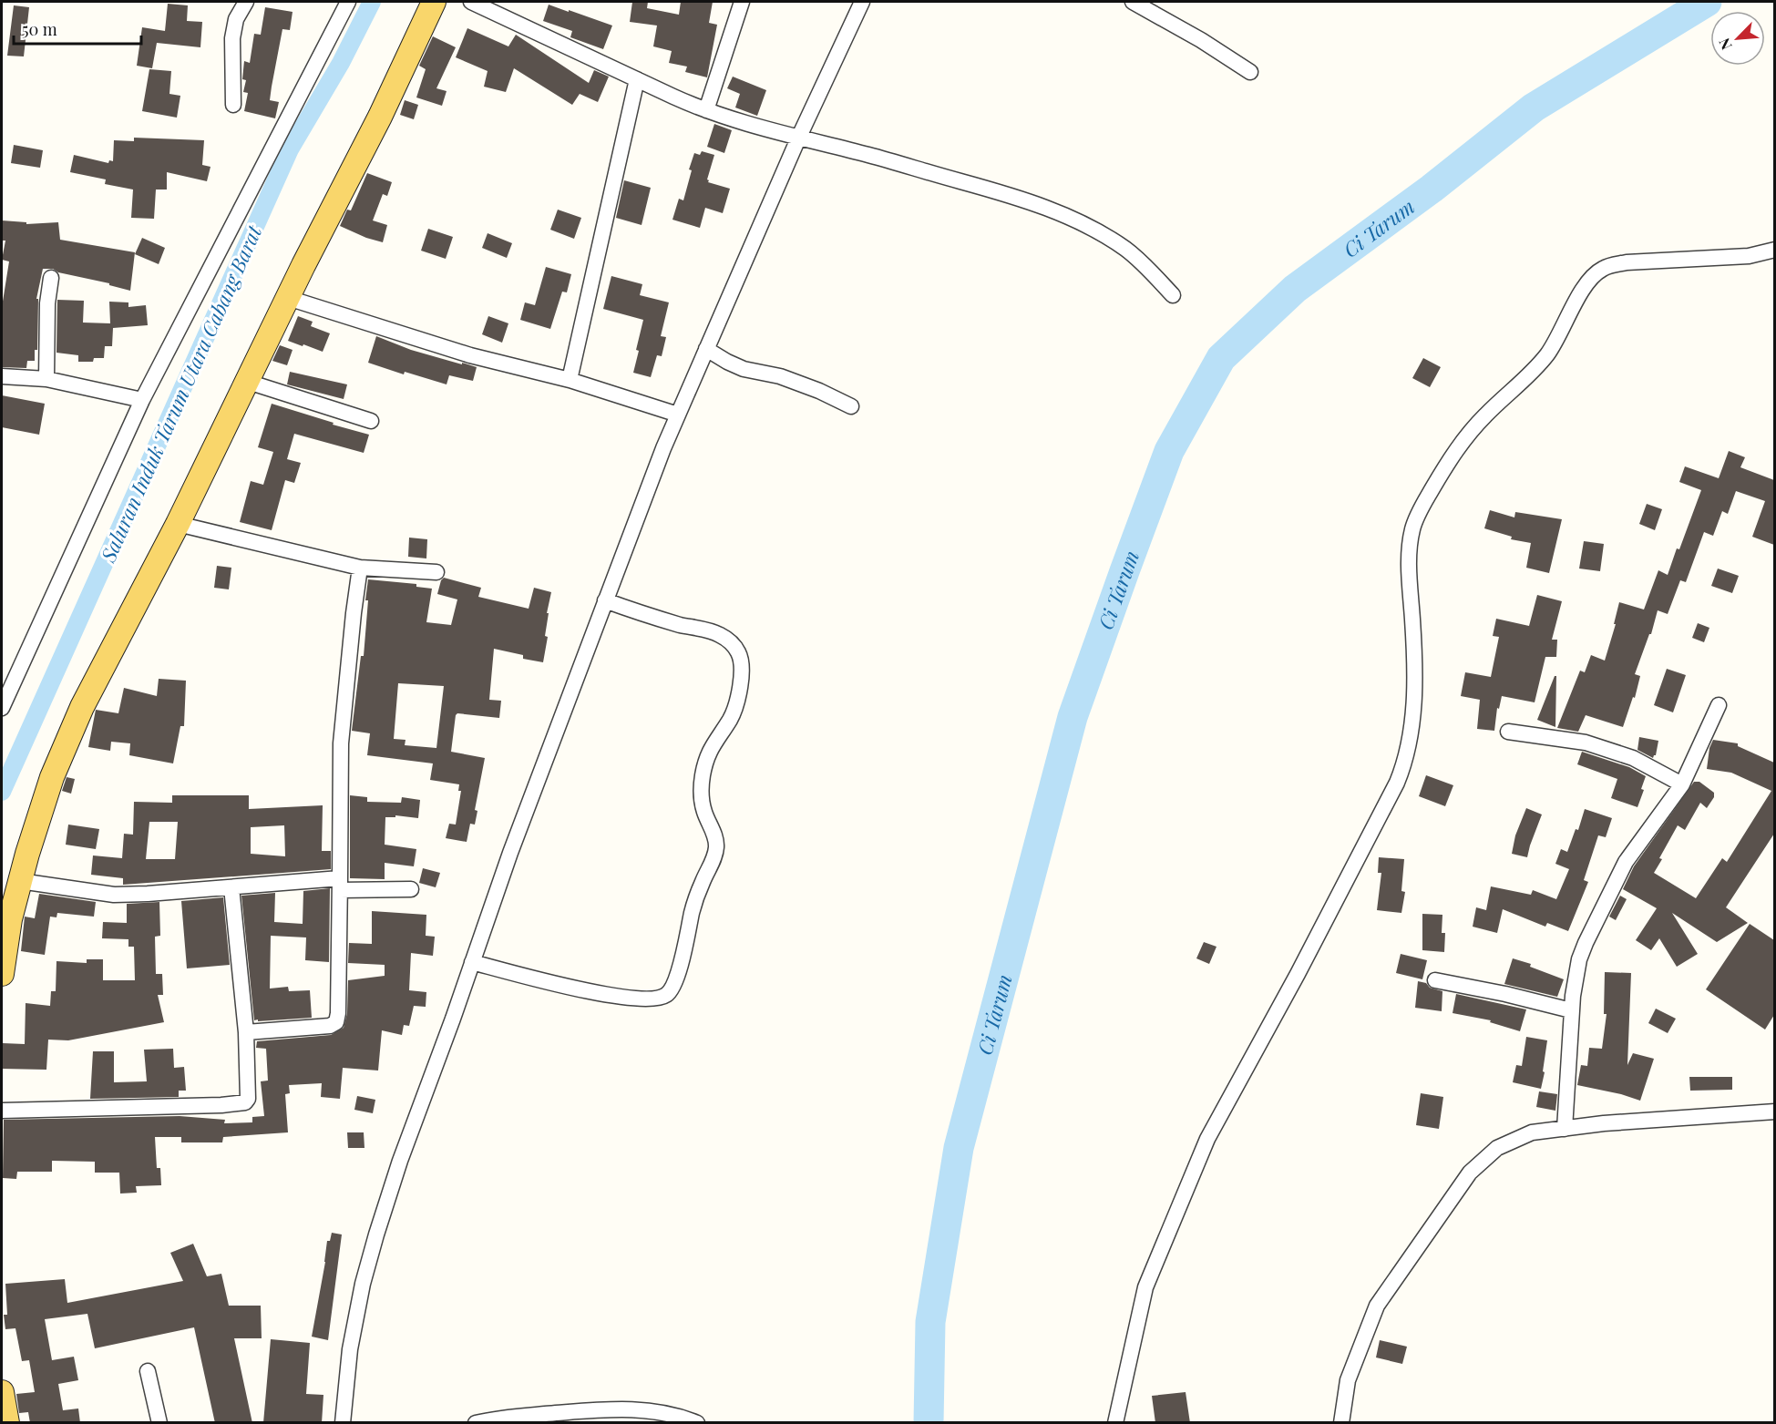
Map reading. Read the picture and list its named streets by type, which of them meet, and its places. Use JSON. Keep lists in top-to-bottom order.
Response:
{
  "water": ["Ci Tarum", "Saluran Induk Tarum Utara Cabang Barat"],
  "scale_bar": "50 m",
  "north": "bottom left"
}
